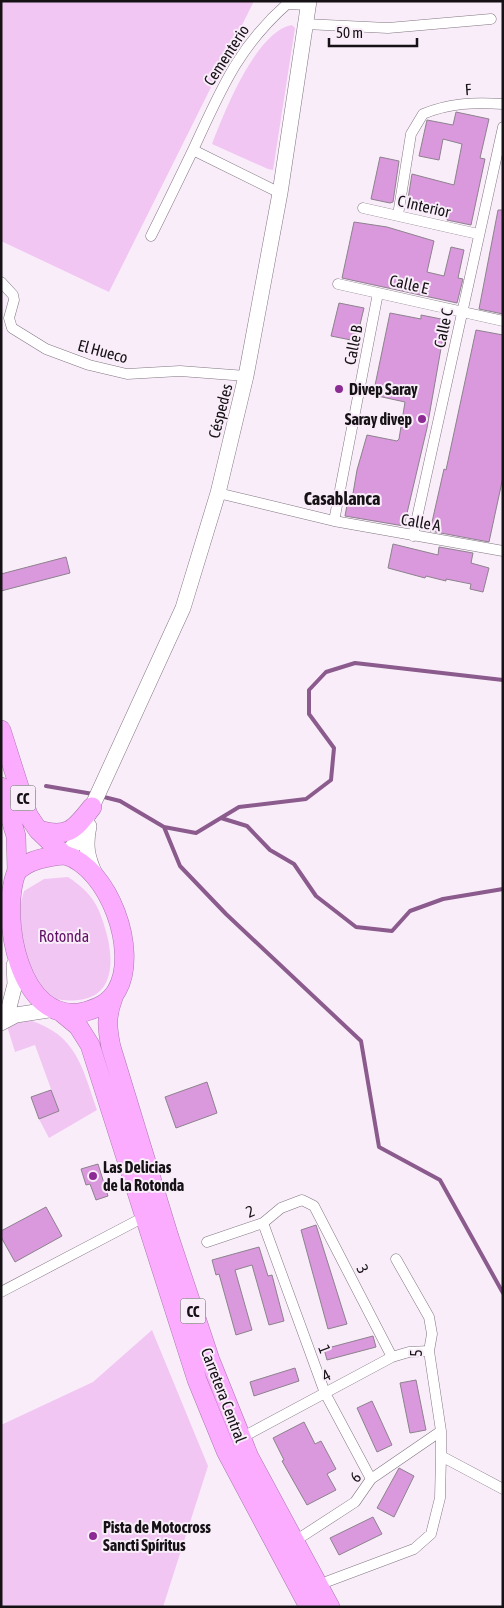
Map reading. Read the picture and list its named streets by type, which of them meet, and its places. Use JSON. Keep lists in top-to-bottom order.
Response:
{
  "streets": {
    "highway": ["CC", "Carretera Central"],
    "street": [
      "Cementerio",
      "F",
      "C Interior",
      "Calle E",
      "Calle C",
      "Calle B",
      "El Hueco",
      "Céspedes",
      "Calle A",
      "2",
      "3",
      "1",
      "5",
      "4",
      "6"
    ]
  },
  "crossings": [
    ["Cementerio", "Céspedes"],
    ["F", "C Interior"],
    ["C Interior", "Calle C"],
    ["Calle E", "Calle C"],
    ["Calle E", "Calle B"],
    ["Calle C", "Calle A"],
    ["Calle B", "Calle A"],
    ["El Hueco", "Céspedes"],
    ["Céspedes", "Calle A"],
    ["Céspedes", "CC"],
    ["Céspedes", "Carretera Central"],
    ["CC", "Carretera Central"],
    ["2", "3"],
    ["2", "1"],
    ["3", "4"],
    ["1", "4"],
    ["1", "6"],
    ["5", "4"],
    ["5", "Carretera Central"],
    ["5", "6"],
    ["4", "Carretera Central"],
    ["Carretera Central", "6"]
  ],
  "districts": ["Casablanca"],
  "parks": ["Rotonda"],
  "places": [
    "Divep Saray",
    "Saray divep",
    "Las Delicias de la Rotonda",
    "Pista de Motocross Sancti Spíritus"
  ],
  "scale_bar": "50 m"
}
